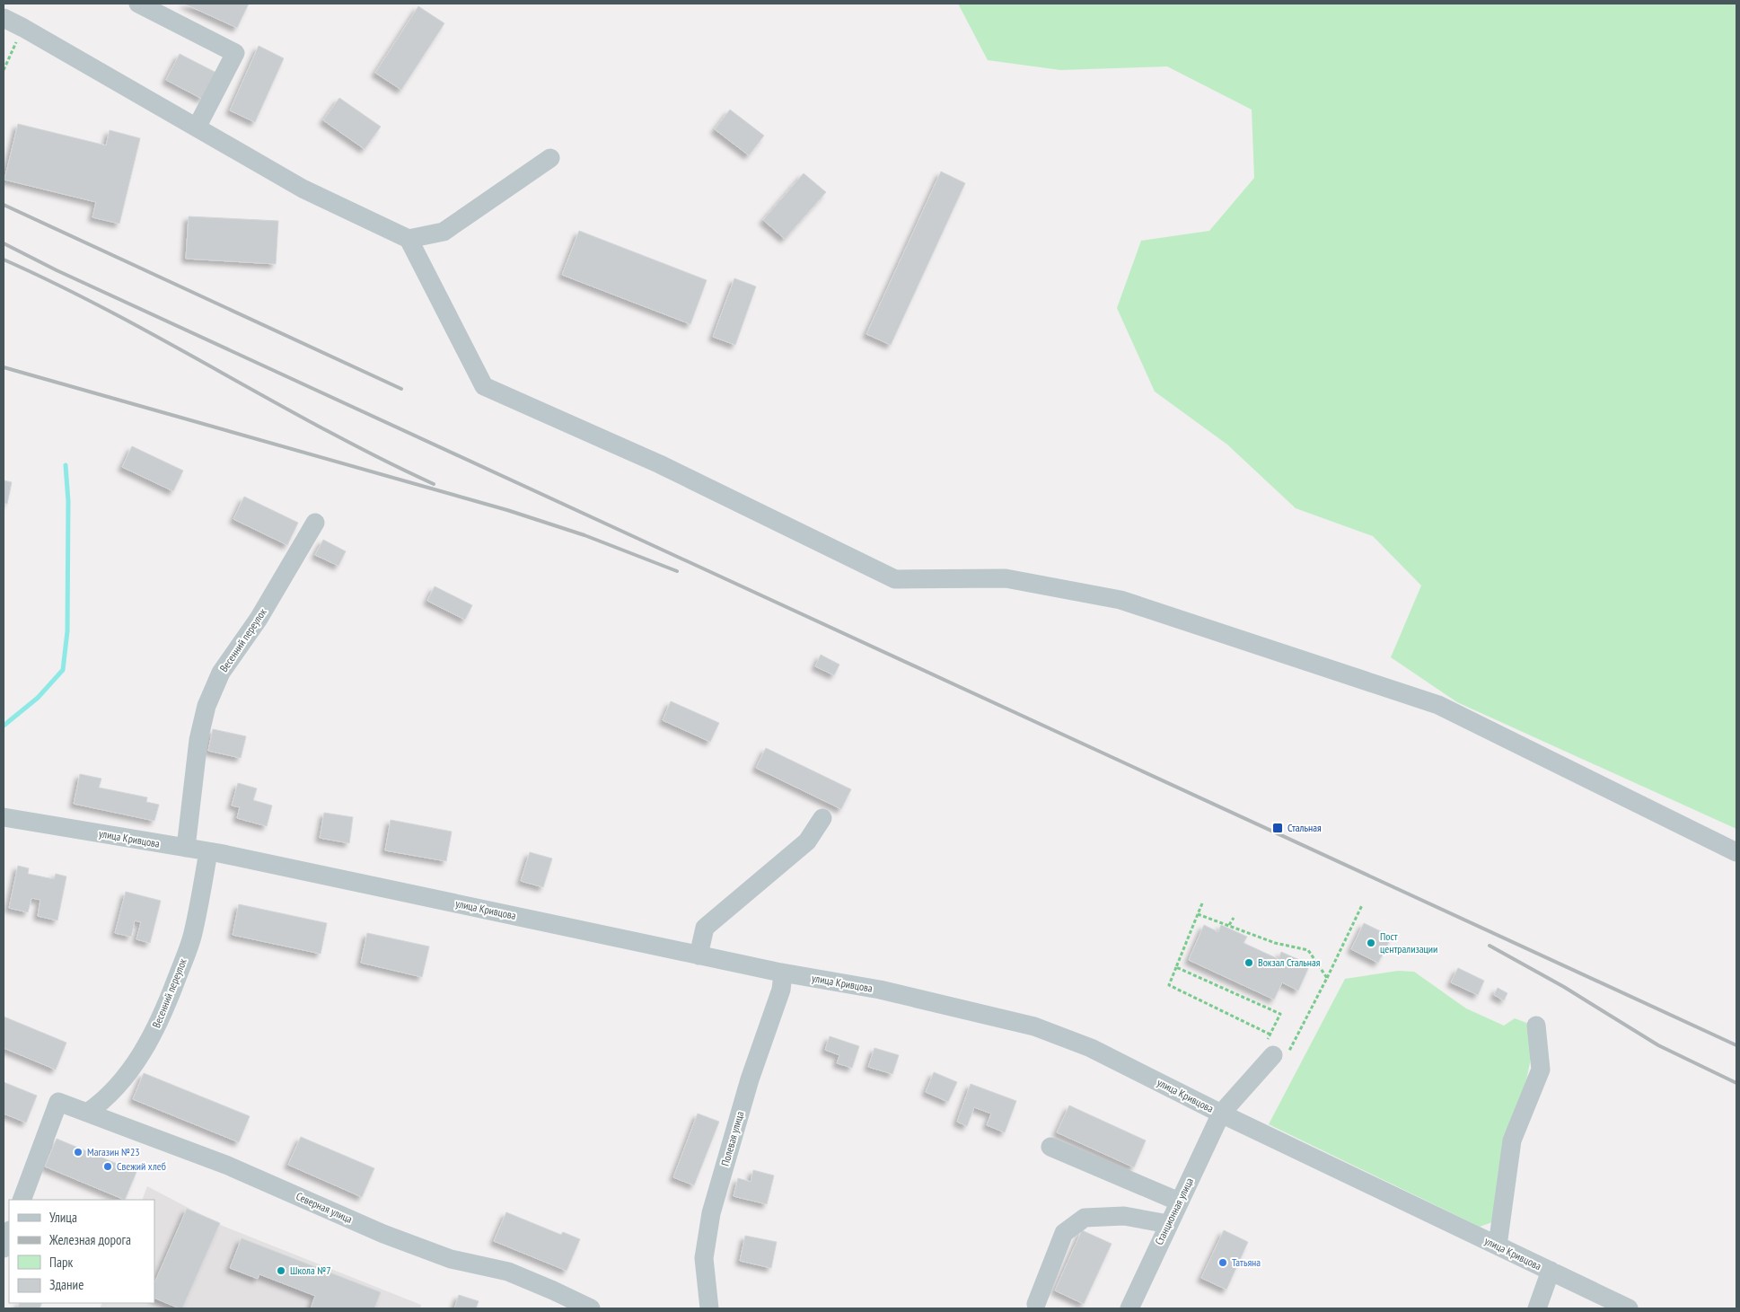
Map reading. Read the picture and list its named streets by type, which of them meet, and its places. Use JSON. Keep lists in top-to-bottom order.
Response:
{
  "streets": {
    "street": [
      "Весенний переулок",
      "улица Кривцова",
      "Полевая улица",
      "Северная улица",
      "Станционная улица"
    ]
  },
  "crossings": [
    ["Весенний переулок", "улица Кривцова"],
    ["Весенний переулок", "Северная улица"],
    ["улица Кривцова", "Полевая улица"],
    ["улица Кривцова", "Станционная улица"]
  ],
  "places": {
    "transit": ["Стальная"],
    "other": [
      "Пост централизации",
      "Вокзал Стальная",
      "Магазин №23",
      "Свежий хлеб",
      "Татьяна",
      "Школа №7"
    ]
  },
  "legend": [
    "Улица",
    "Железная дорога",
    "Парк",
    "Здание"
  ]
}
